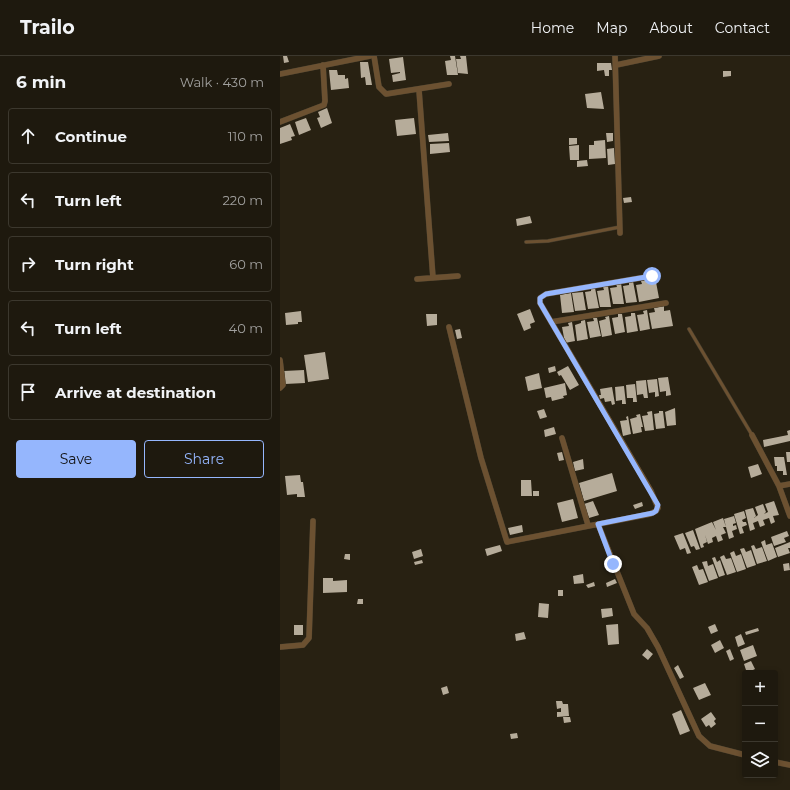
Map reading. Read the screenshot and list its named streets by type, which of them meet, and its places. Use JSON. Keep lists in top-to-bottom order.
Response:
{
  "page": {
    "header": "Trailo",
    "nav": [
      "Home",
      "Map",
      "About",
      "Contact"
    ],
    "heading": ["6 min", "Walk · 430 m"],
    "list": [
      ["Continue", "110 m"],
      ["Turn left", "220 m"],
      ["Turn right", "60 m"],
      ["Turn left", "40 m"],
      "Arrive at destination"
    ],
    "buttons": ["Save", "Share"],
    "map_buttons": ["+", "−"]
  }
}
